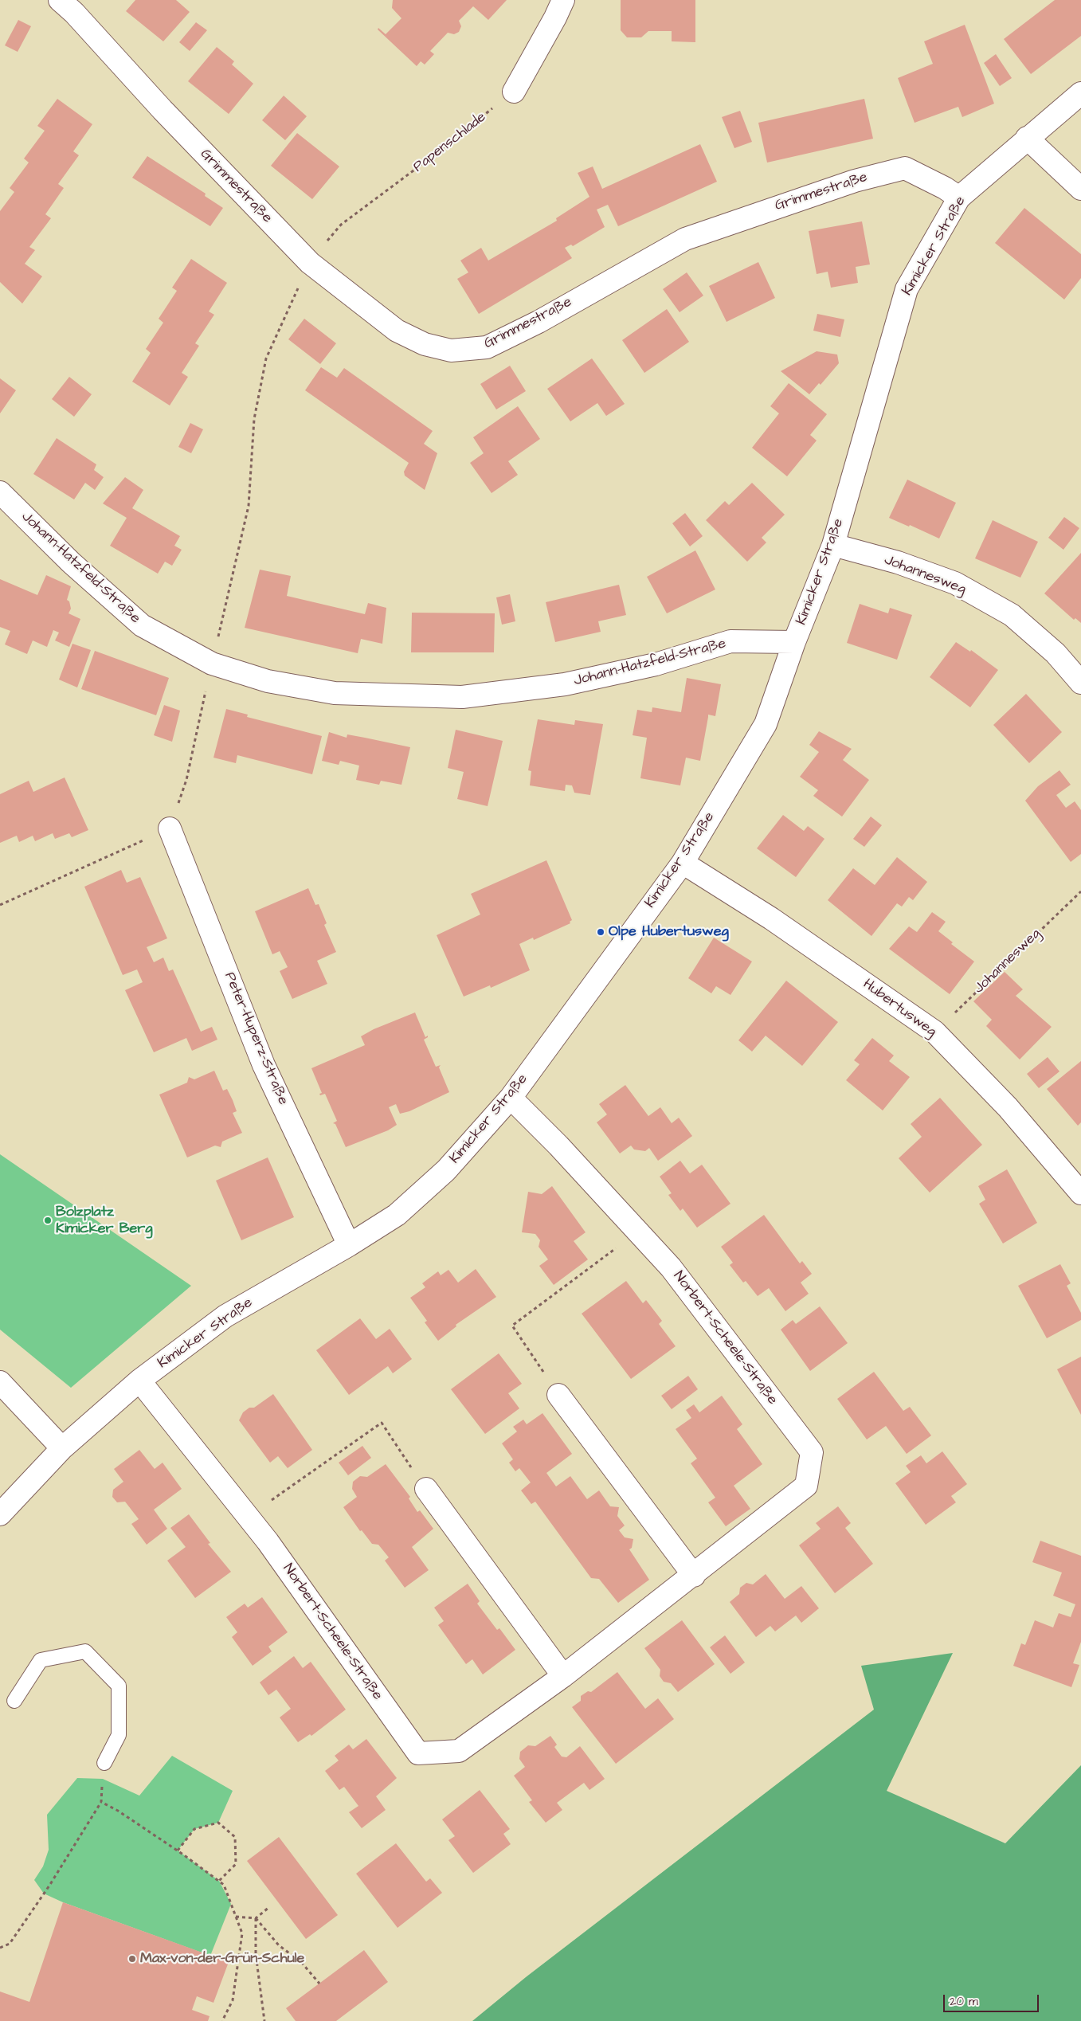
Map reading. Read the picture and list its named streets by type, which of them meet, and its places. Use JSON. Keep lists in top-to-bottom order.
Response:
{
  "streets": {
    "street": [
      "Grimmestraße",
      "Kimicker Straße",
      "Johann-Hatzfeld-Straße",
      "Johannesweg",
      "Hubertusweg",
      "Peter-Huperz-Straße",
      "Norbert-Scheele-Straße"
    ],
    "path": ["Papenschlade"]
  },
  "crossings": [
    ["Papenschlade", "Grimmestraße"],
    ["Papenschlade", "Johann-Hatzfeld-Straße"],
    ["Papenschlade", "Peter-Huperz-Straße"],
    ["Grimmestraße", "Kimicker Straße"],
    ["Kimicker Straße", "Johann-Hatzfeld-Straße"],
    ["Kimicker Straße", "Johannesweg"],
    ["Kimicker Straße", "Hubertusweg"],
    ["Kimicker Straße", "Peter-Huperz-Straße"],
    ["Kimicker Straße", "Norbert-Scheele-Straße"],
    ["Johannesweg", "Hubertusweg"]
  ],
  "places": ["Olpe Hubertusweg", "Bolzplatz Kimicker Berg", "Max-von-der-Grün-Schule"],
  "scale_bar": "20 m"
}
